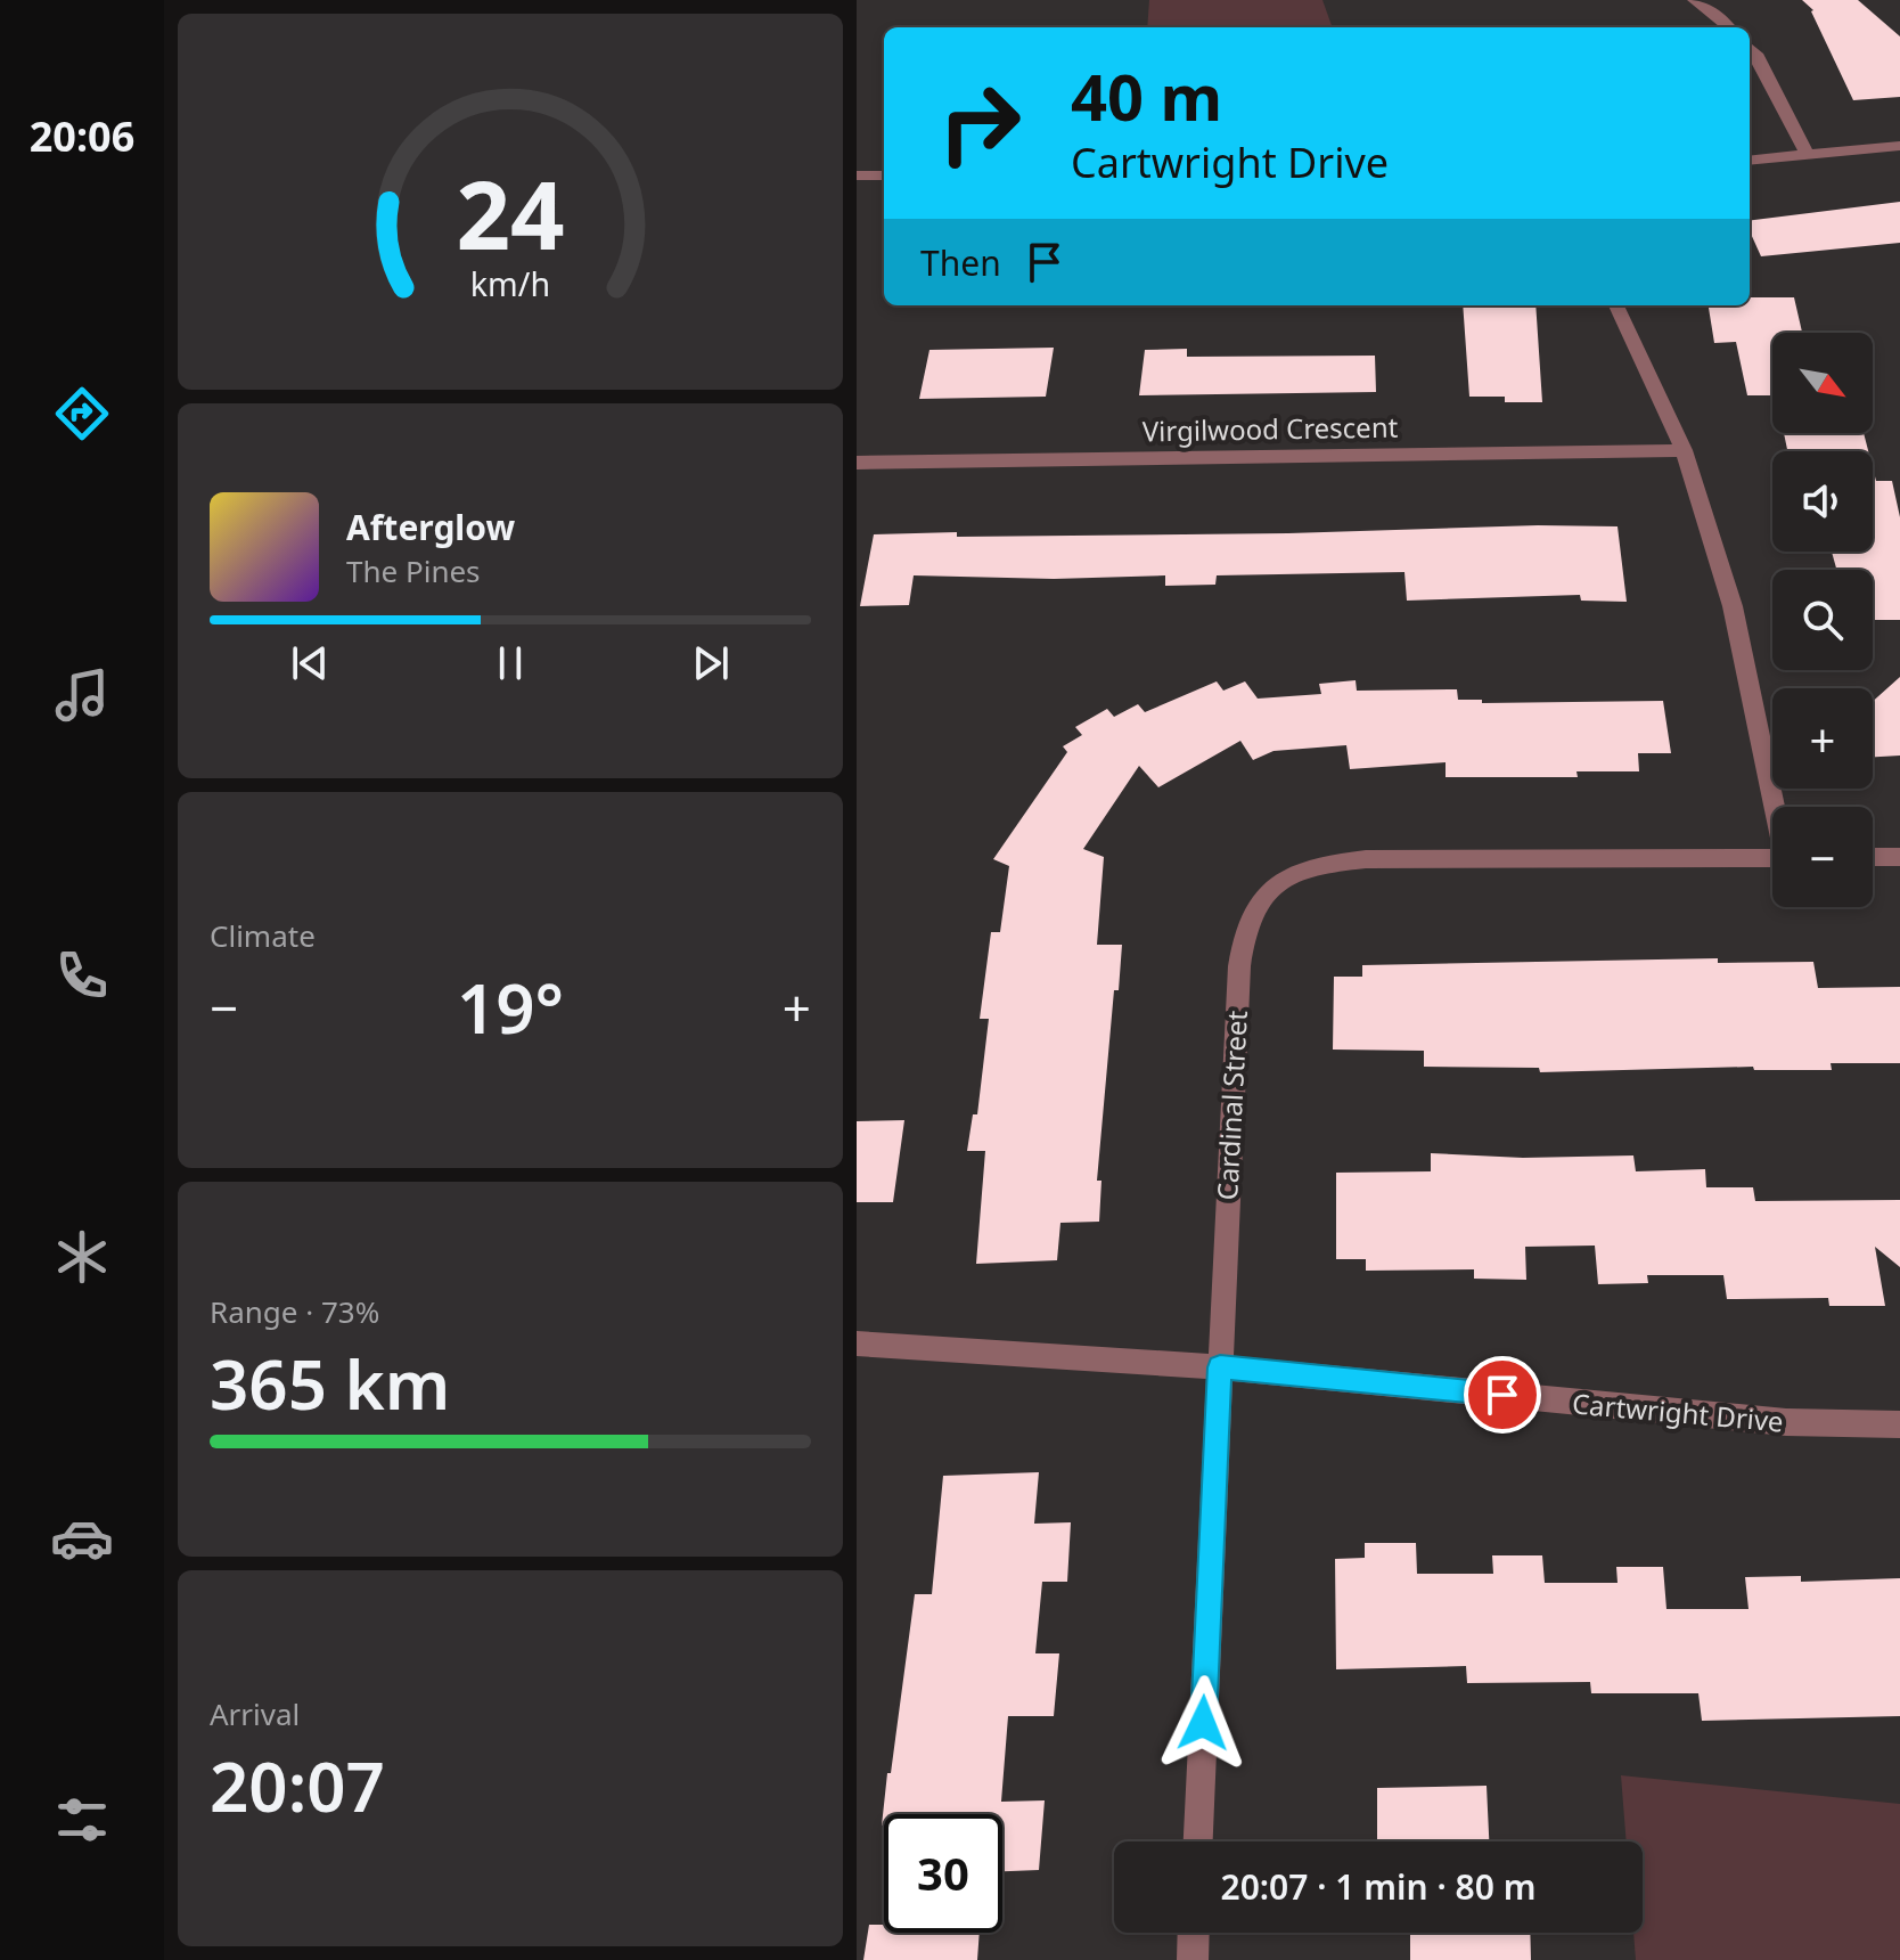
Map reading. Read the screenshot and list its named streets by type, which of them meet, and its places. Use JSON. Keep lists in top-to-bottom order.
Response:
{
  "streets": {
    "street": ["Virgilwood Crescent", "Cardinal Street", "Cartwright Drive"]
  },
  "crossings": [
    ["Cardinal Street", "Cartwright Drive"]
  ],
  "north": "bottom right",
  "page": {
    "tabs": "20:06",
    "turn": ["40 m", "Cartwright Drive"],
    "then": "Then",
    "map_buttons": ["+", "−"],
    "song": ["Afterglow", "The Pines"],
    "tile": [
      "Climate",
      ["Range · 73%", "365 km"],
      ["Arrival", "20:07"]
    ],
    "heat": ["−", "19°", "+"],
    "limit": "30",
    "trip": "20:07 · 1 min · 80 m",
    "gauge": ["24", "km/h"]
  }
}
